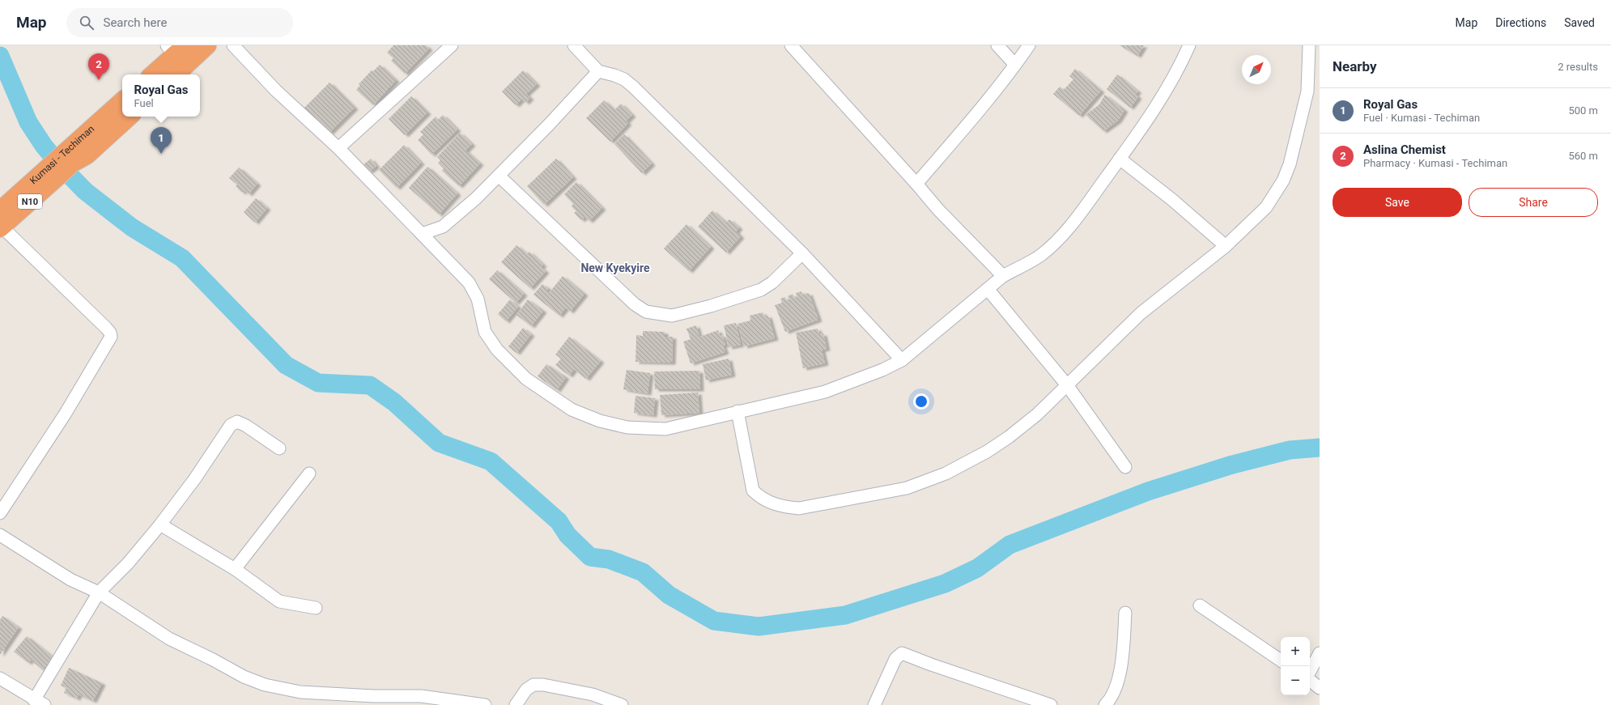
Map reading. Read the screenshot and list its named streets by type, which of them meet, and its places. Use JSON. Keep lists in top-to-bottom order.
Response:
{
  "streets": {
    "highway": ["Kumasi - Techiman", "N10"]
  },
  "crossings": [
    ["Kumasi - Techiman", "N10"]
  ],
  "districts": ["New Kyekyire"],
  "north": "top right",
  "page": {
    "header": "Map",
    "search": "Search here",
    "nav": ["Map", "Directions", "Saved"],
    "heading": ["Nearby", "2 results"],
    "pins": ["2", "1"],
    "popup": ["Royal Gas", "Fuel"],
    "list": [
      {
        "mark": "1",
        "name": "Royal Gas",
        "note": "Fuel · Kumasi - Techiman",
        "value": "500 m"
      },
      {
        "mark": "2",
        "name": "Aslina Chemist",
        "note": "Pharmacy · Kumasi - Techiman",
        "value": "560 m"
      }
    ],
    "buttons": ["Save", "Share"],
    "map_buttons": ["+", "−"]
  }
}
